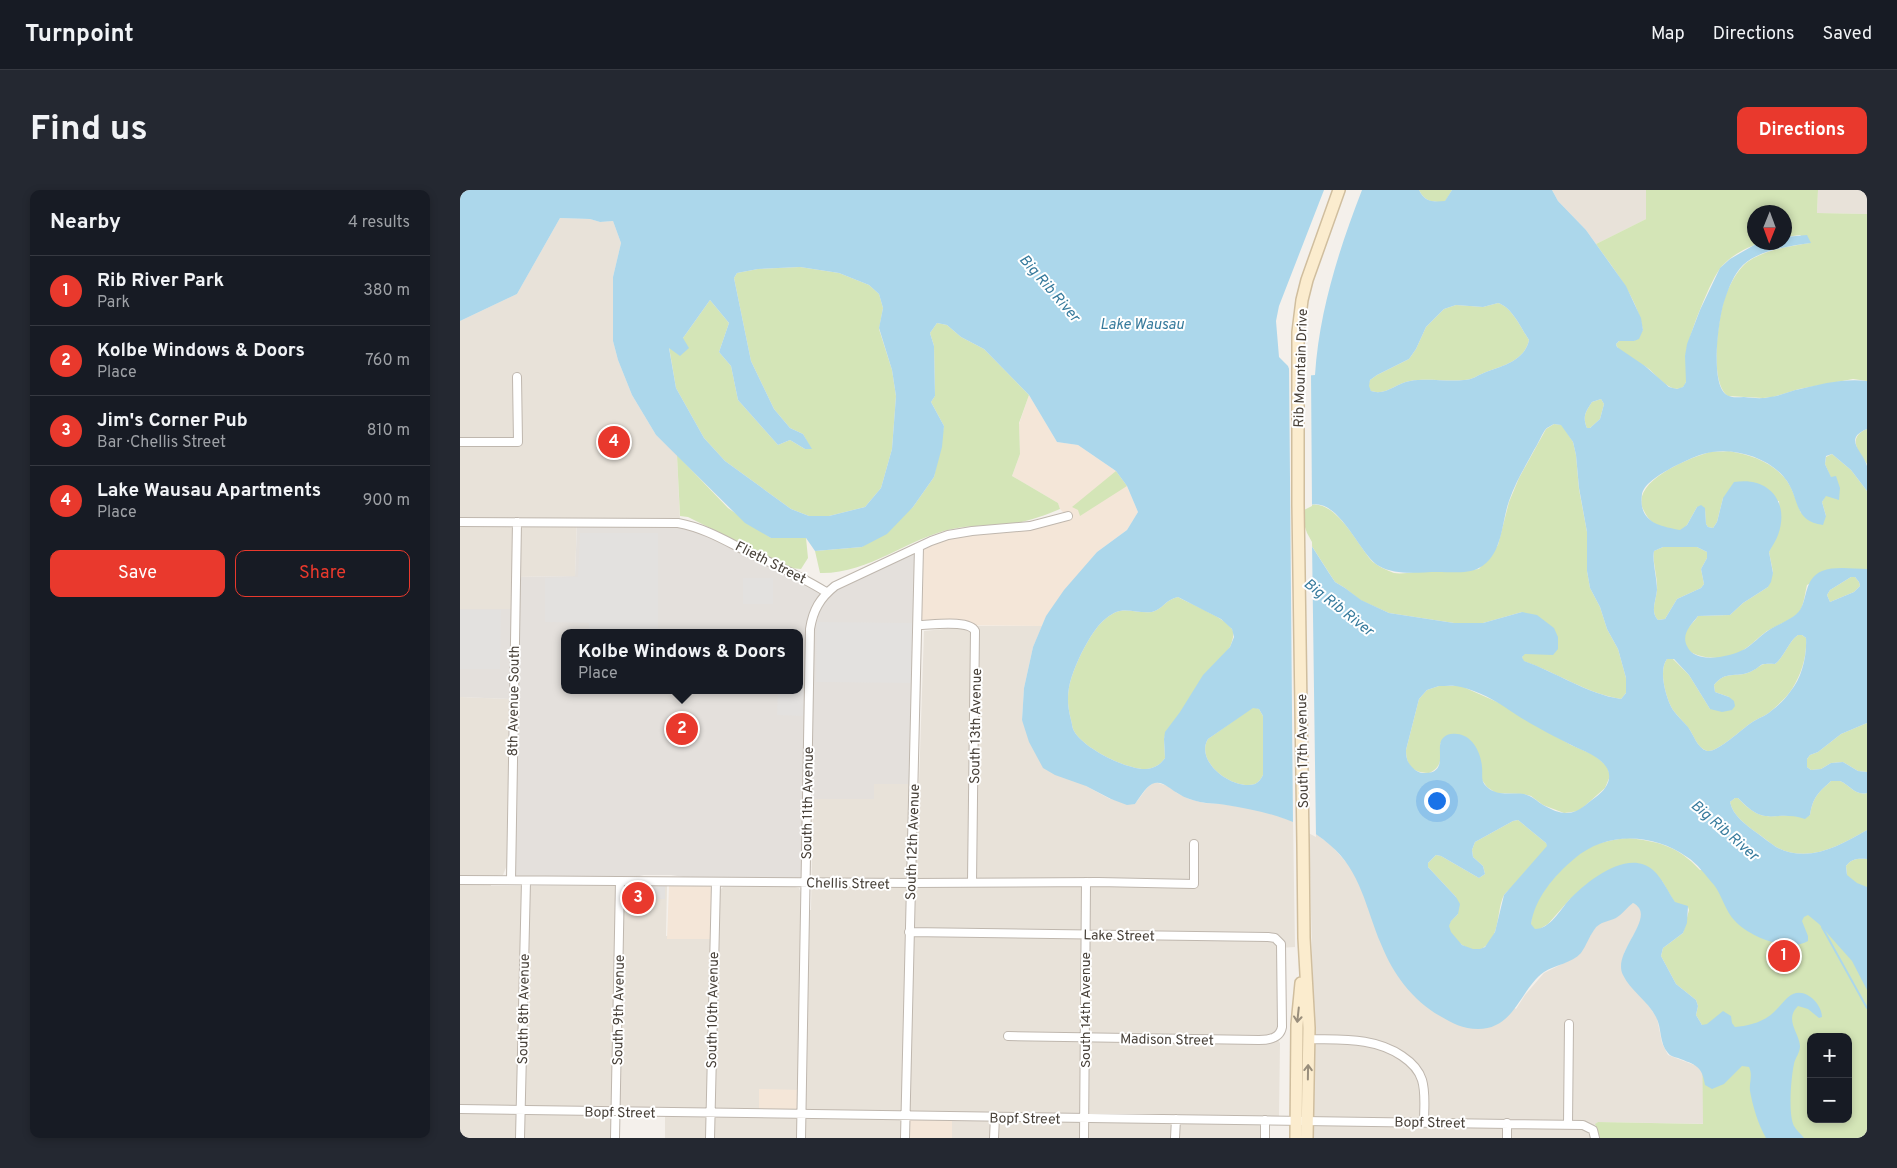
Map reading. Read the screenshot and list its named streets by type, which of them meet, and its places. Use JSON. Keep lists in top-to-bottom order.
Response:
{
  "streets": {
    "main road": ["Rib Mountain Drive", "South 17th Avenue"],
    "street": [
      "Flieth Street",
      "8th Avenue South",
      "South 13th Avenue",
      "South 11th Avenue",
      "South 12th Avenue",
      "Chellis Street",
      "Lake Street",
      "South 8th Avenue",
      "South 9th Avenue",
      "South 10th Avenue",
      "South 14th Avenue",
      "Madison Street",
      "Bopf Street"
    ]
  },
  "crossings": [
    ["Rib Mountain Drive", "South 17th Avenue"],
    ["Flieth Street", "8th Avenue South"],
    ["Flieth Street", "South 11th Avenue"],
    ["8th Avenue South", "Chellis Street"],
    ["South 13th Avenue", "South 12th Avenue"],
    ["South 13th Avenue", "Chellis Street"],
    ["South 17th Avenue", "Bopf Street"],
    ["South 11th Avenue", "Chellis Street"],
    ["South 11th Avenue", "Bopf Street"],
    ["South 12th Avenue", "Chellis Street"],
    ["South 12th Avenue", "Lake Street"],
    ["South 12th Avenue", "Bopf Street"],
    ["Chellis Street", "South 8th Avenue"],
    ["Chellis Street", "South 9th Avenue"],
    ["Chellis Street", "South 10th Avenue"],
    ["Chellis Street", "South 14th Avenue"],
    ["Lake Street", "South 14th Avenue"],
    ["Lake Street", "Madison Street"],
    ["South 8th Avenue", "Bopf Street"],
    ["South 9th Avenue", "Bopf Street"],
    ["South 10th Avenue", "Bopf Street"],
    ["South 14th Avenue", "Madison Street"],
    ["South 14th Avenue", "Bopf Street"]
  ],
  "water": ["Big Rib River", "Lake Wausau"],
  "north": "bottom",
  "page": {
    "header": "Turnpoint",
    "nav": ["Map", "Directions", "Saved"],
    "buttons": [
      "Directions",
      ["Save", "Share"]
    ],
    "title": "Find us",
    "heading": ["Nearby", "4 results"],
    "list": [
      {
        "mark": "1",
        "name": "Rib River Park",
        "note": "Park",
        "value": "380 m"
      },
      {
        "mark": "2",
        "name": "Kolbe Windows & Doors",
        "note": "Place",
        "value": "760 m"
      },
      {
        "mark": "3",
        "name": "Jim's Corner Pub",
        "note": "Bar · Chellis Street",
        "value": "810 m"
      },
      {
        "mark": "4",
        "name": "Lake Wausau Apartments",
        "note": "Place",
        "value": "900 m"
      }
    ],
    "pins": [
      "4",
      "2",
      "3",
      "1"
    ],
    "popup": ["Kolbe Windows & Doors", "Place"],
    "map_buttons": ["+", "−"]
  }
}
